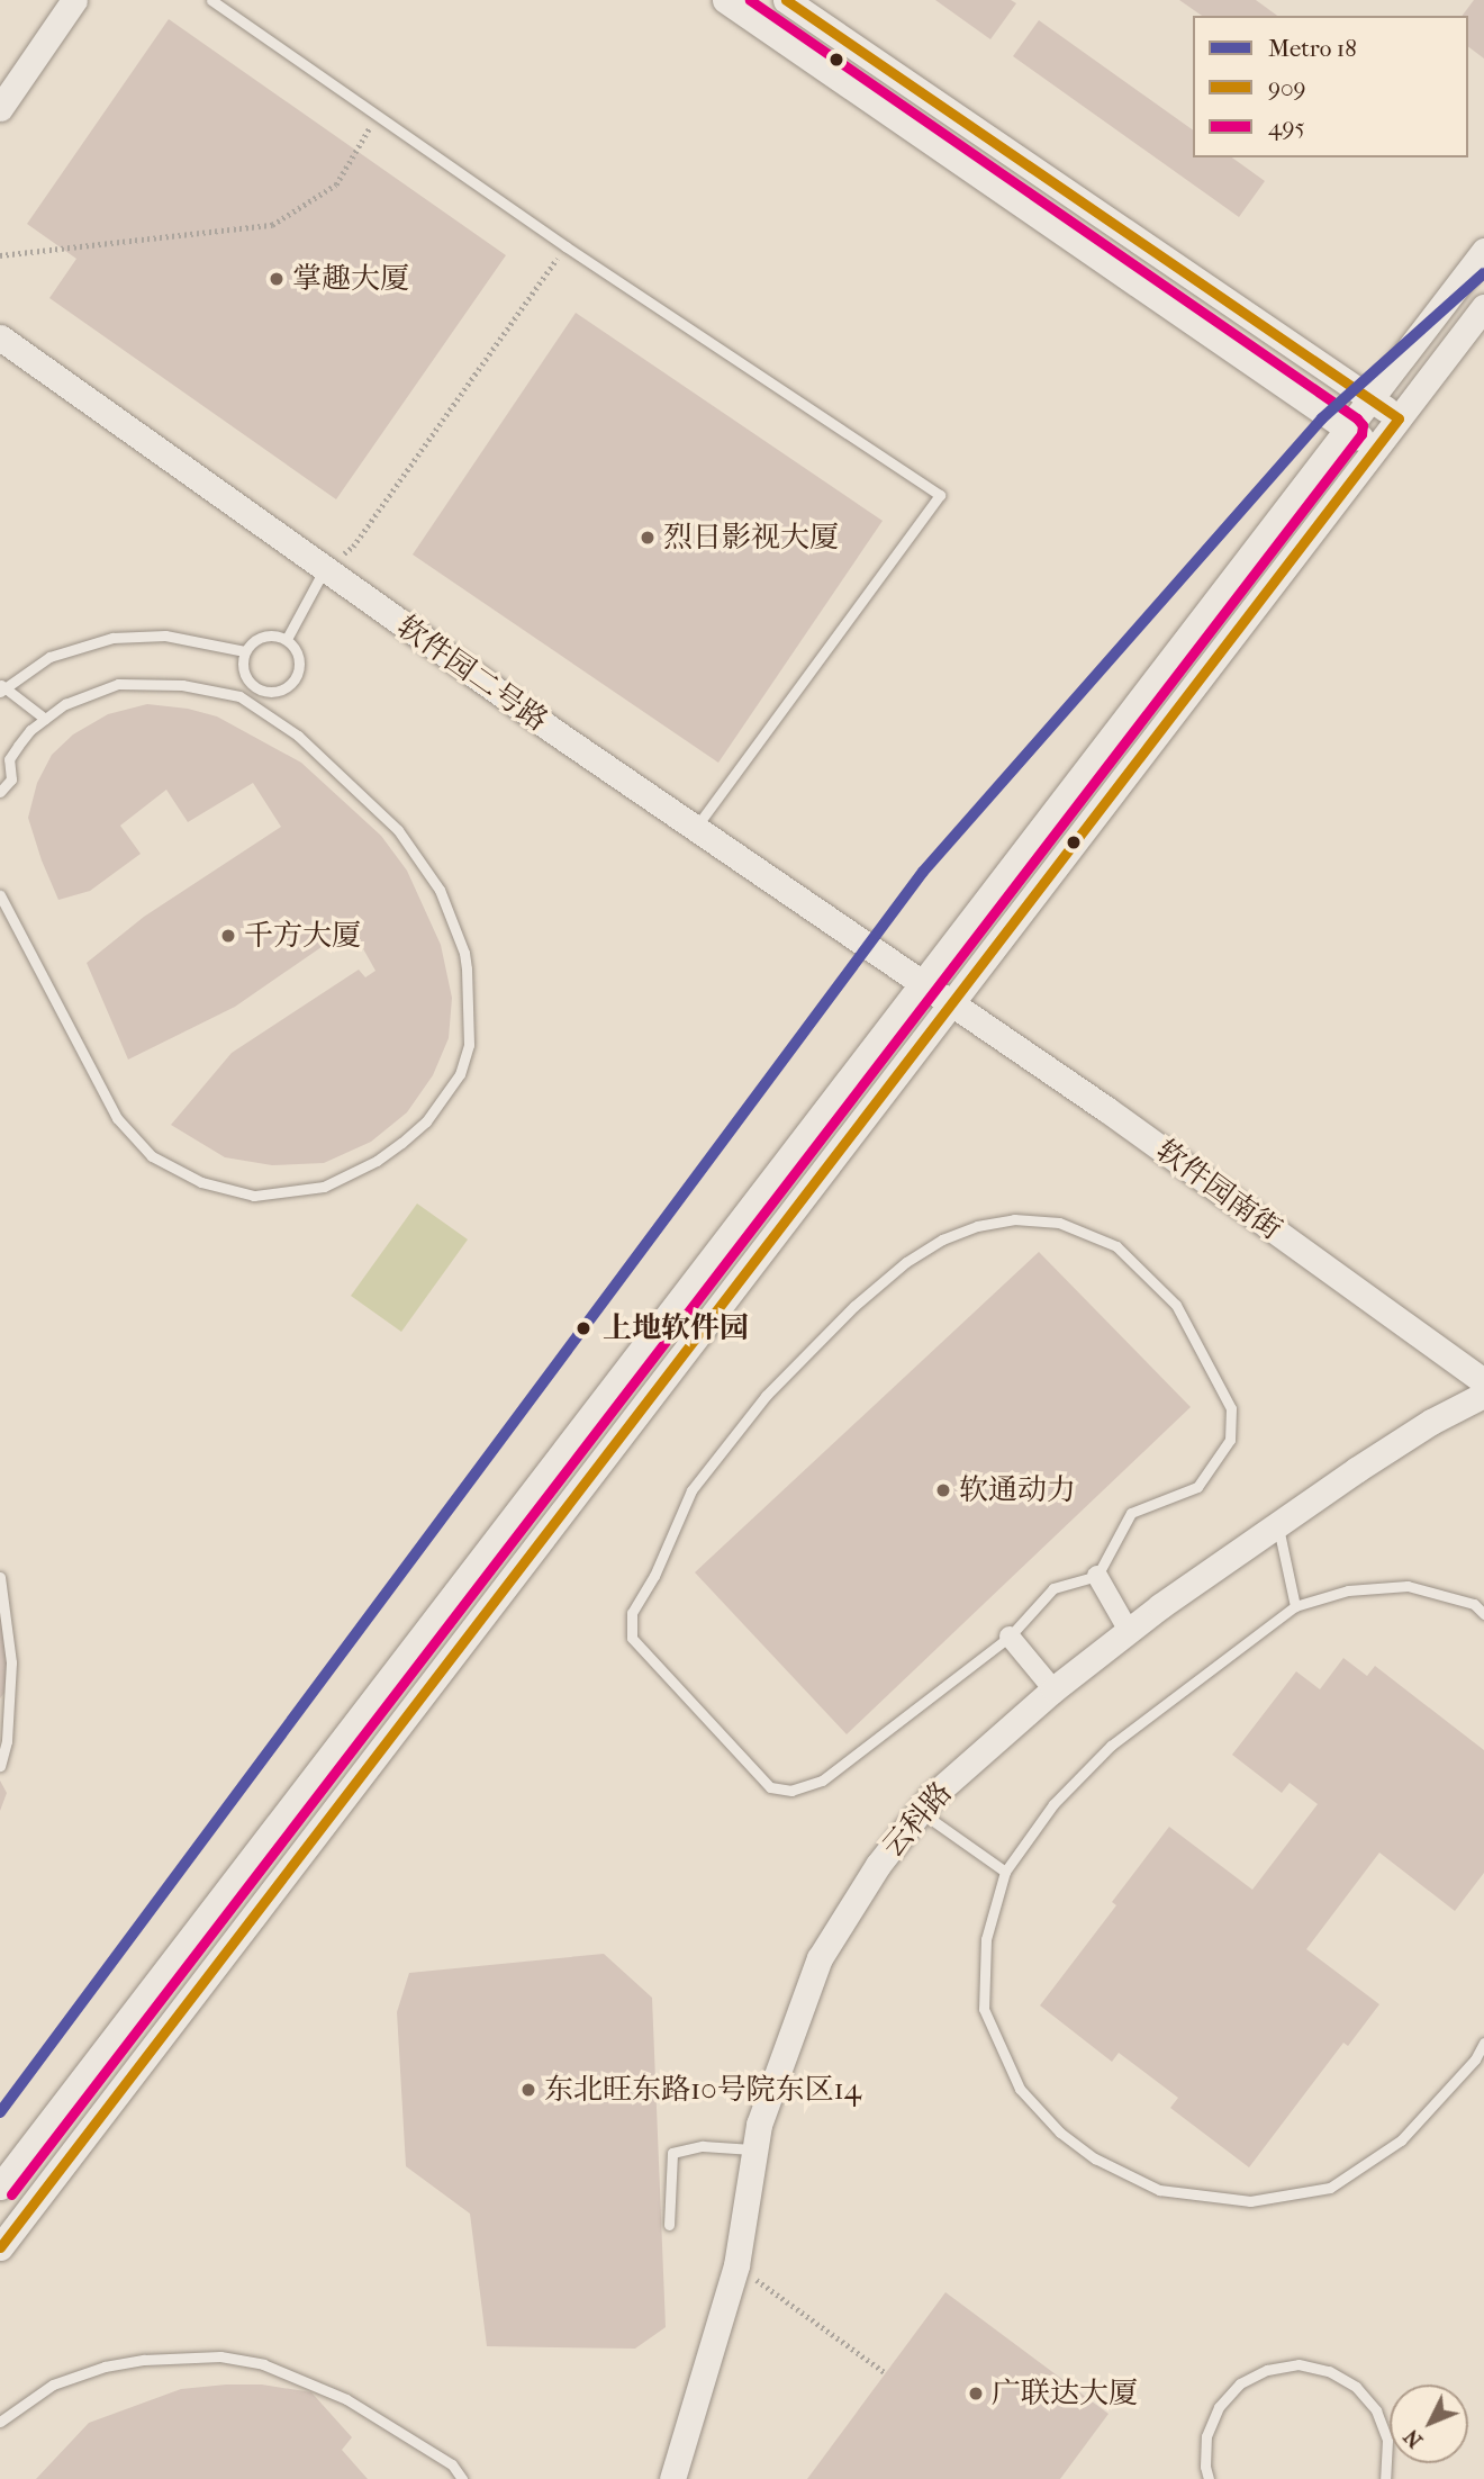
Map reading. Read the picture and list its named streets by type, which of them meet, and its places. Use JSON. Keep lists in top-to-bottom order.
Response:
{
  "streets": {
    "street": ["软件园二号路", "软件园南街", "云科路"]
  },
  "crossings": [
    ["软件园二号路", "软件园南街"]
  ],
  "places": [
    "掌趣大厦",
    "烈日影视大厦",
    "千方大厦",
    "上地软件园",
    "软通动力",
    "东北旺东路10号院东区14",
    "广联达大厦"
  ],
  "lines": ["transit line 909", "transit line 495", "metro line 18"],
  "legend": ["Metro 18", "909", "495"],
  "north": "bottom left"
}
